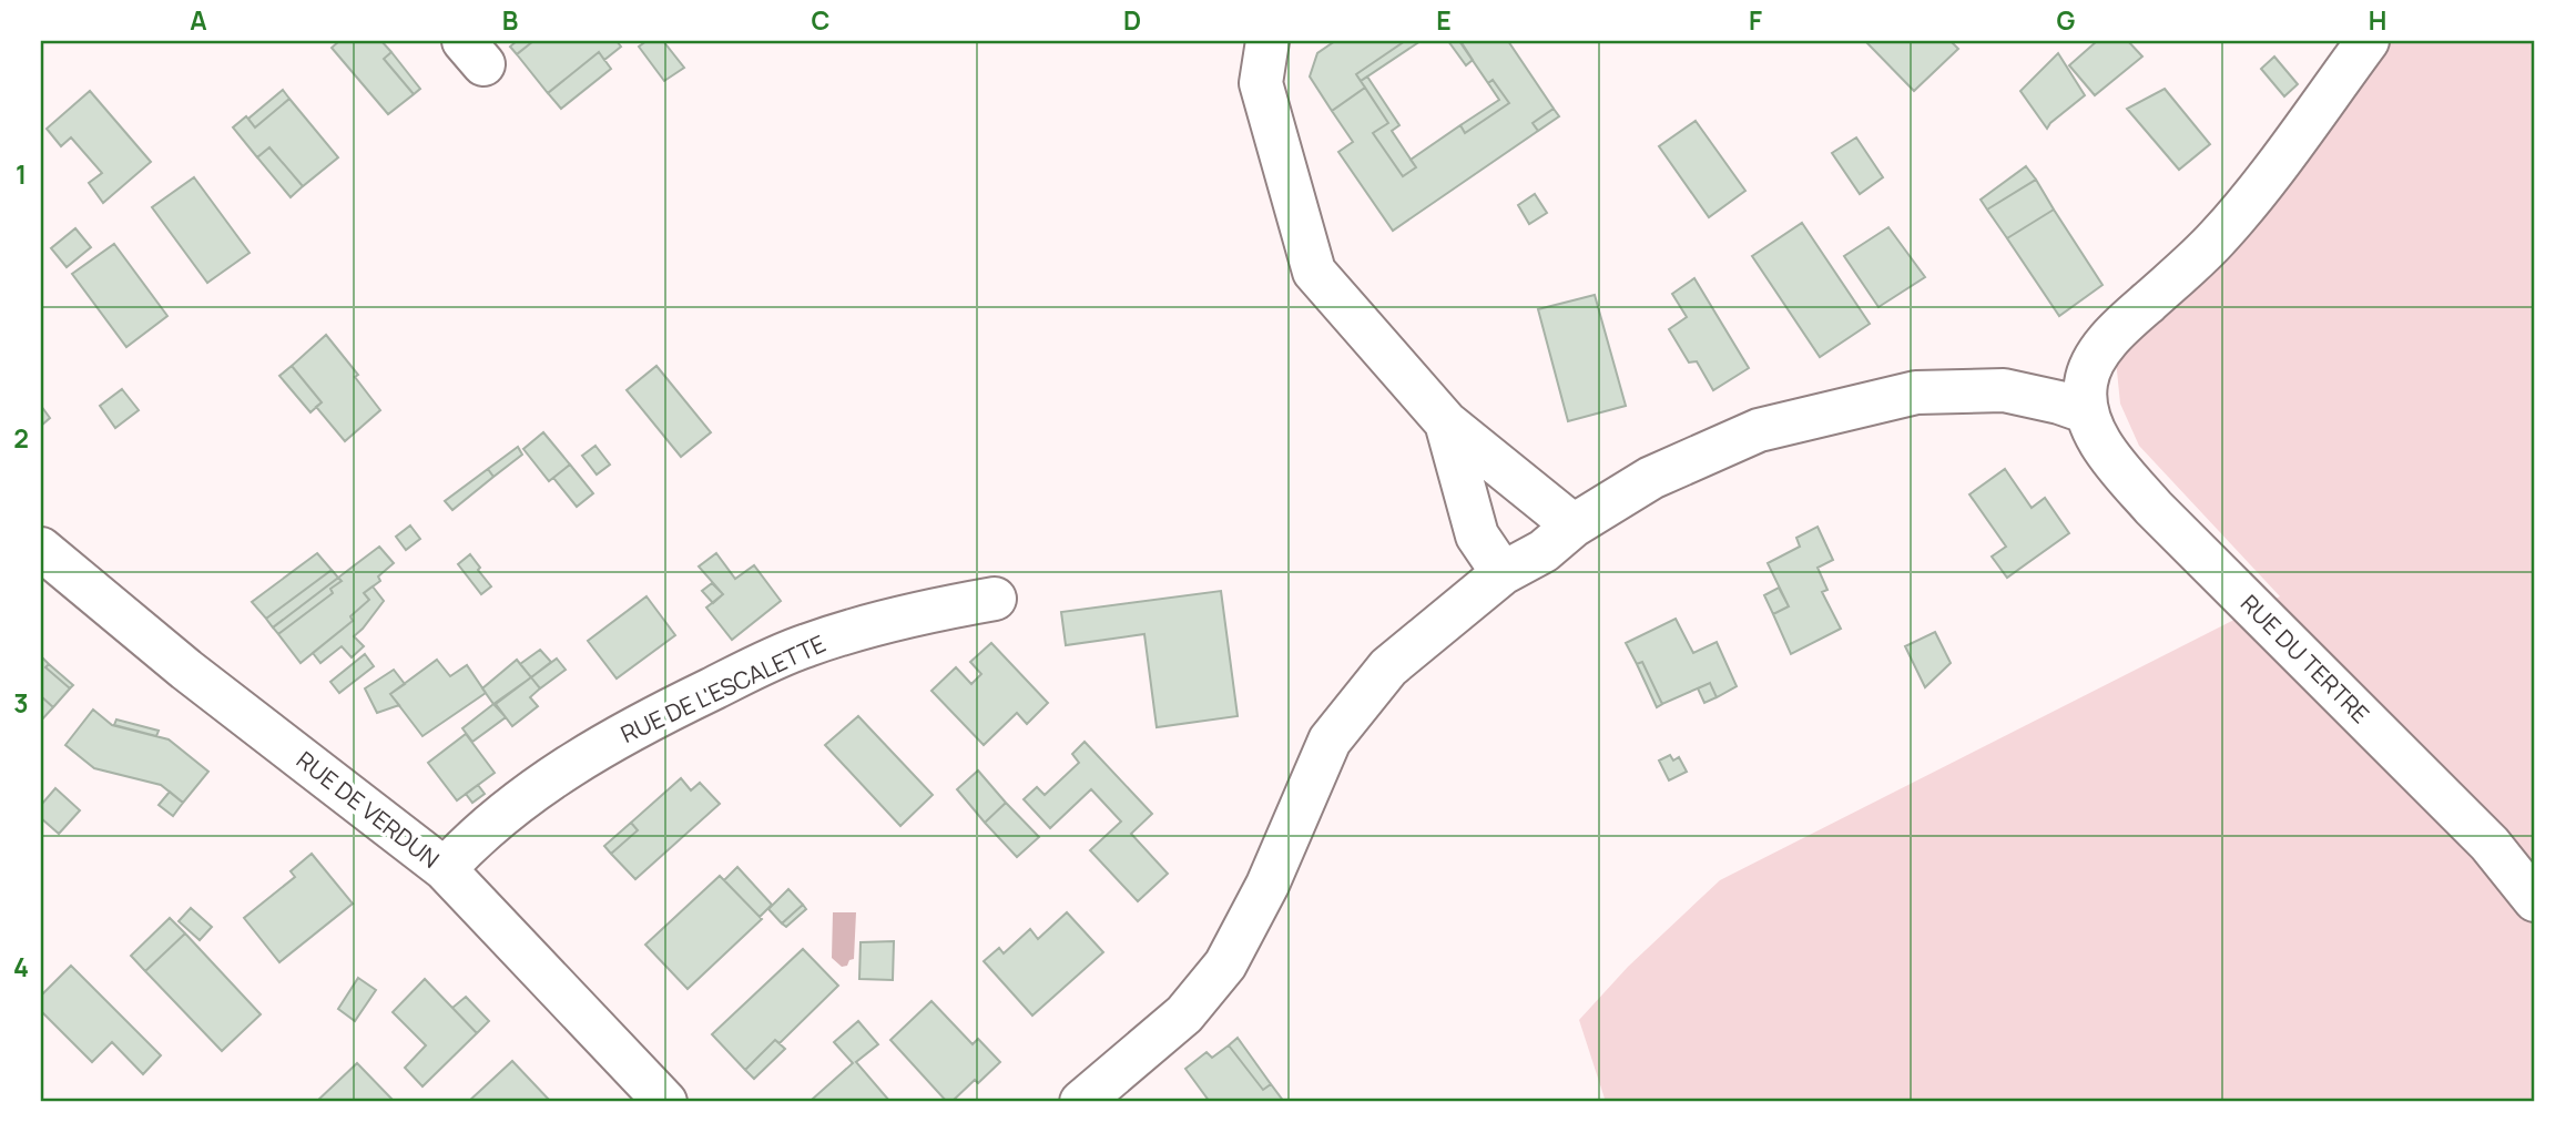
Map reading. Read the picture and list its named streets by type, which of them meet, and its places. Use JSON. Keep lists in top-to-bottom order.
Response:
{
  "streets": {
    "street": ["RUE DU TERTRE", "RUE DE L'ESCALETTE", "RUE DE VERDUN"]
  },
  "crossings": [
    ["RUE DE L'ESCALETTE", "RUE DE VERDUN"]
  ],
  "grid": {
    "columns": [
      "A",
      "B",
      "C",
      "D",
      "E",
      "F",
      "G",
      "H"
    ],
    "rows": [
      "1",
      "2",
      "3",
      "4"
    ]
  }
}
